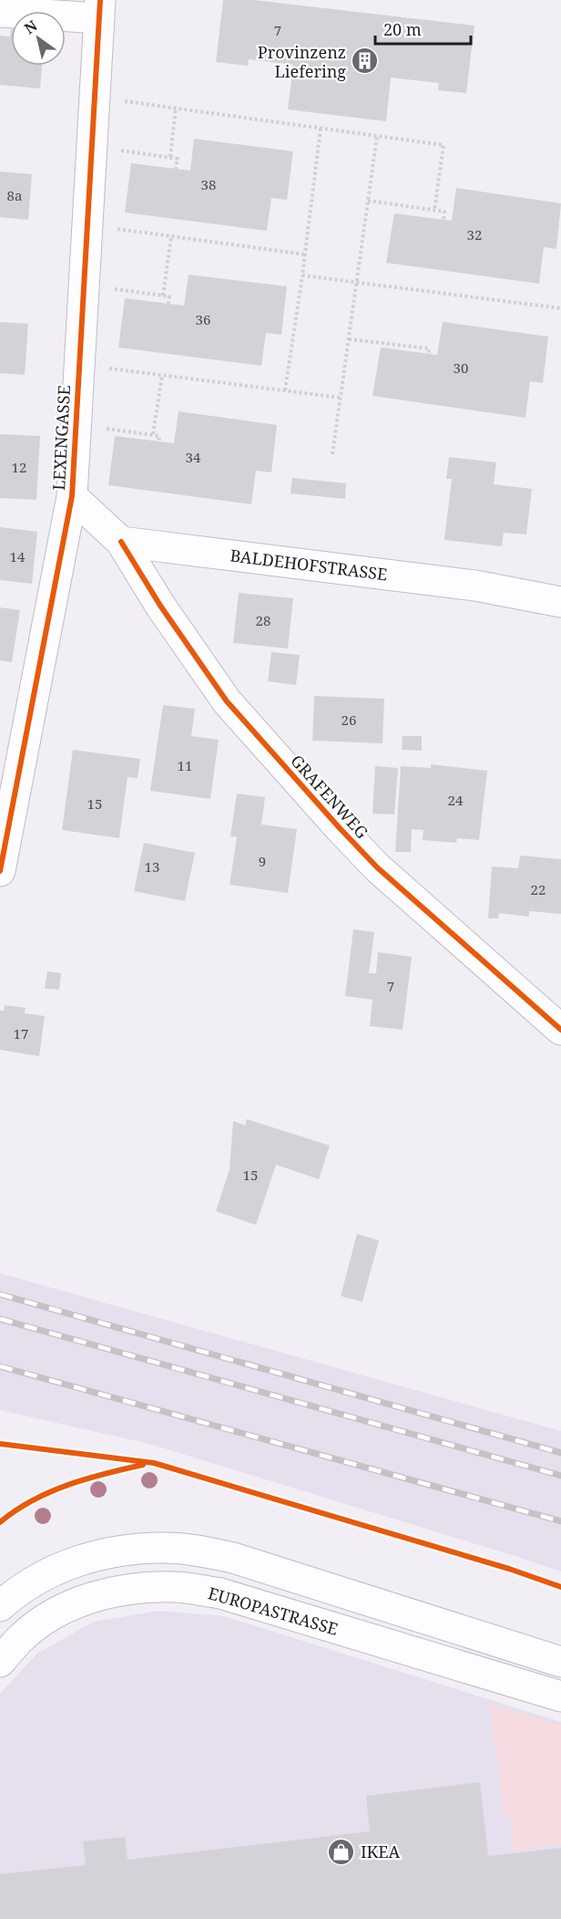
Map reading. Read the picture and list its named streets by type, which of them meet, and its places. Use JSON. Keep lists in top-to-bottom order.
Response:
{
  "streets": {
    "street": [
      "LEXENGASSE",
      "BALDEHOFSTRASSE",
      "GRAFENWEG",
      "EUROPASTRASSE"
    ]
  },
  "crossings": [
    ["BALDEHOFSTRASSE", "GRAFENWEG"]
  ],
  "places": {
    "building": ["Provinzenz Liefering"],
    "shop": ["IKEA"]
  },
  "house_numbers": [
    "7",
    "38",
    "8a",
    "32",
    "36",
    "30",
    "34",
    "12",
    "14",
    "28",
    "26",
    "11",
    "24",
    "15",
    "9",
    "13",
    "22",
    "7",
    "17",
    "15"
  ],
  "scale_bar": "20 m",
  "north": "top left"
}
